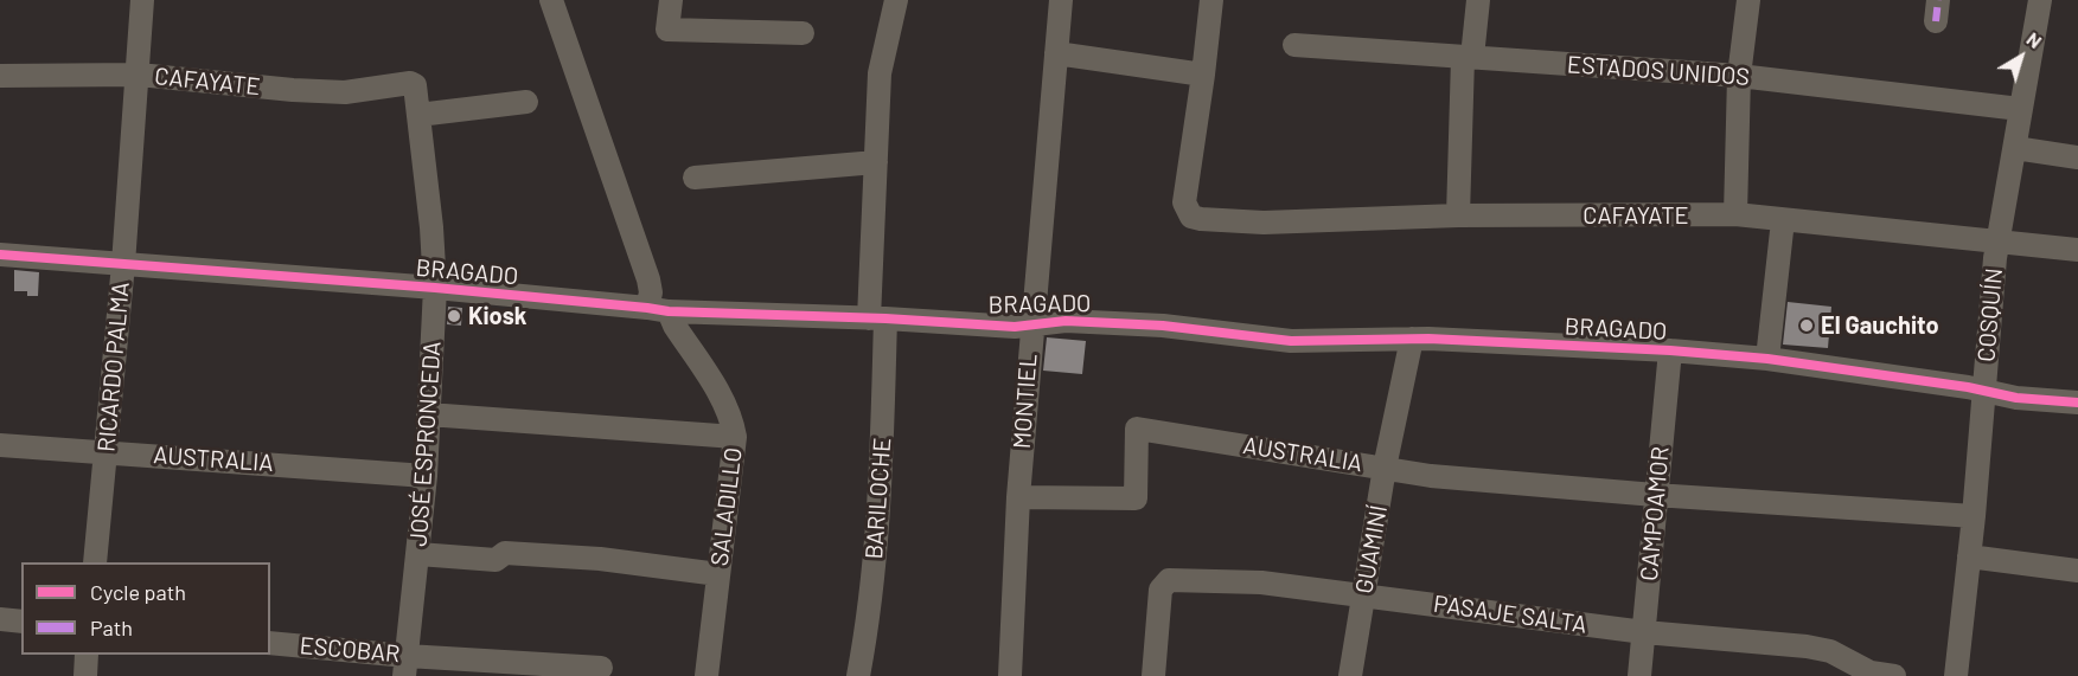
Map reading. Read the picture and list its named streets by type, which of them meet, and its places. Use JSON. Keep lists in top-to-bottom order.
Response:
{
  "streets": {
    "street": [
      "ESTADOS UNIDOS",
      "CAFAYATE",
      "BRAGADO",
      "COSQUÍN",
      "RICARDO PALMA",
      "MONTIEL",
      "JOSÉ ESPRONCEDA",
      "AUSTRALIA",
      "BARILOCHE",
      "SALADILLO",
      "CAMPOAMOR",
      "GUAMINÍ",
      "PASAJE SALTA",
      "ESCOBAR"
    ]
  },
  "crossings": [
    ["ESTADOS UNIDOS", "COSQUÍN"],
    ["CAFAYATE", "COSQUÍN"],
    ["CAFAYATE", "RICARDO PALMA"],
    ["CAFAYATE", "JOSÉ ESPRONCEDA"],
    ["BRAGADO", "COSQUÍN"],
    ["BRAGADO", "RICARDO PALMA"],
    ["BRAGADO", "MONTIEL"],
    ["BRAGADO", "JOSÉ ESPRONCEDA"],
    ["BRAGADO", "BARILOCHE"],
    ["BRAGADO", "SALADILLO"],
    ["BRAGADO", "CAMPOAMOR"],
    ["BRAGADO", "GUAMINÍ"],
    ["COSQUÍN", "AUSTRALIA"],
    ["RICARDO PALMA", "AUSTRALIA"],
    ["MONTIEL", "AUSTRALIA"],
    ["JOSÉ ESPRONCEDA", "AUSTRALIA"],
    ["JOSÉ ESPRONCEDA", "ESCOBAR"],
    ["AUSTRALIA", "CAMPOAMOR"],
    ["AUSTRALIA", "GUAMINÍ"],
    ["CAMPOAMOR", "PASAJE SALTA"],
    ["GUAMINÍ", "PASAJE SALTA"]
  ],
  "places": ["Kiosk", "El Gauchito"],
  "legend": ["Cycle path", "Path"],
  "north": "top right"
}
